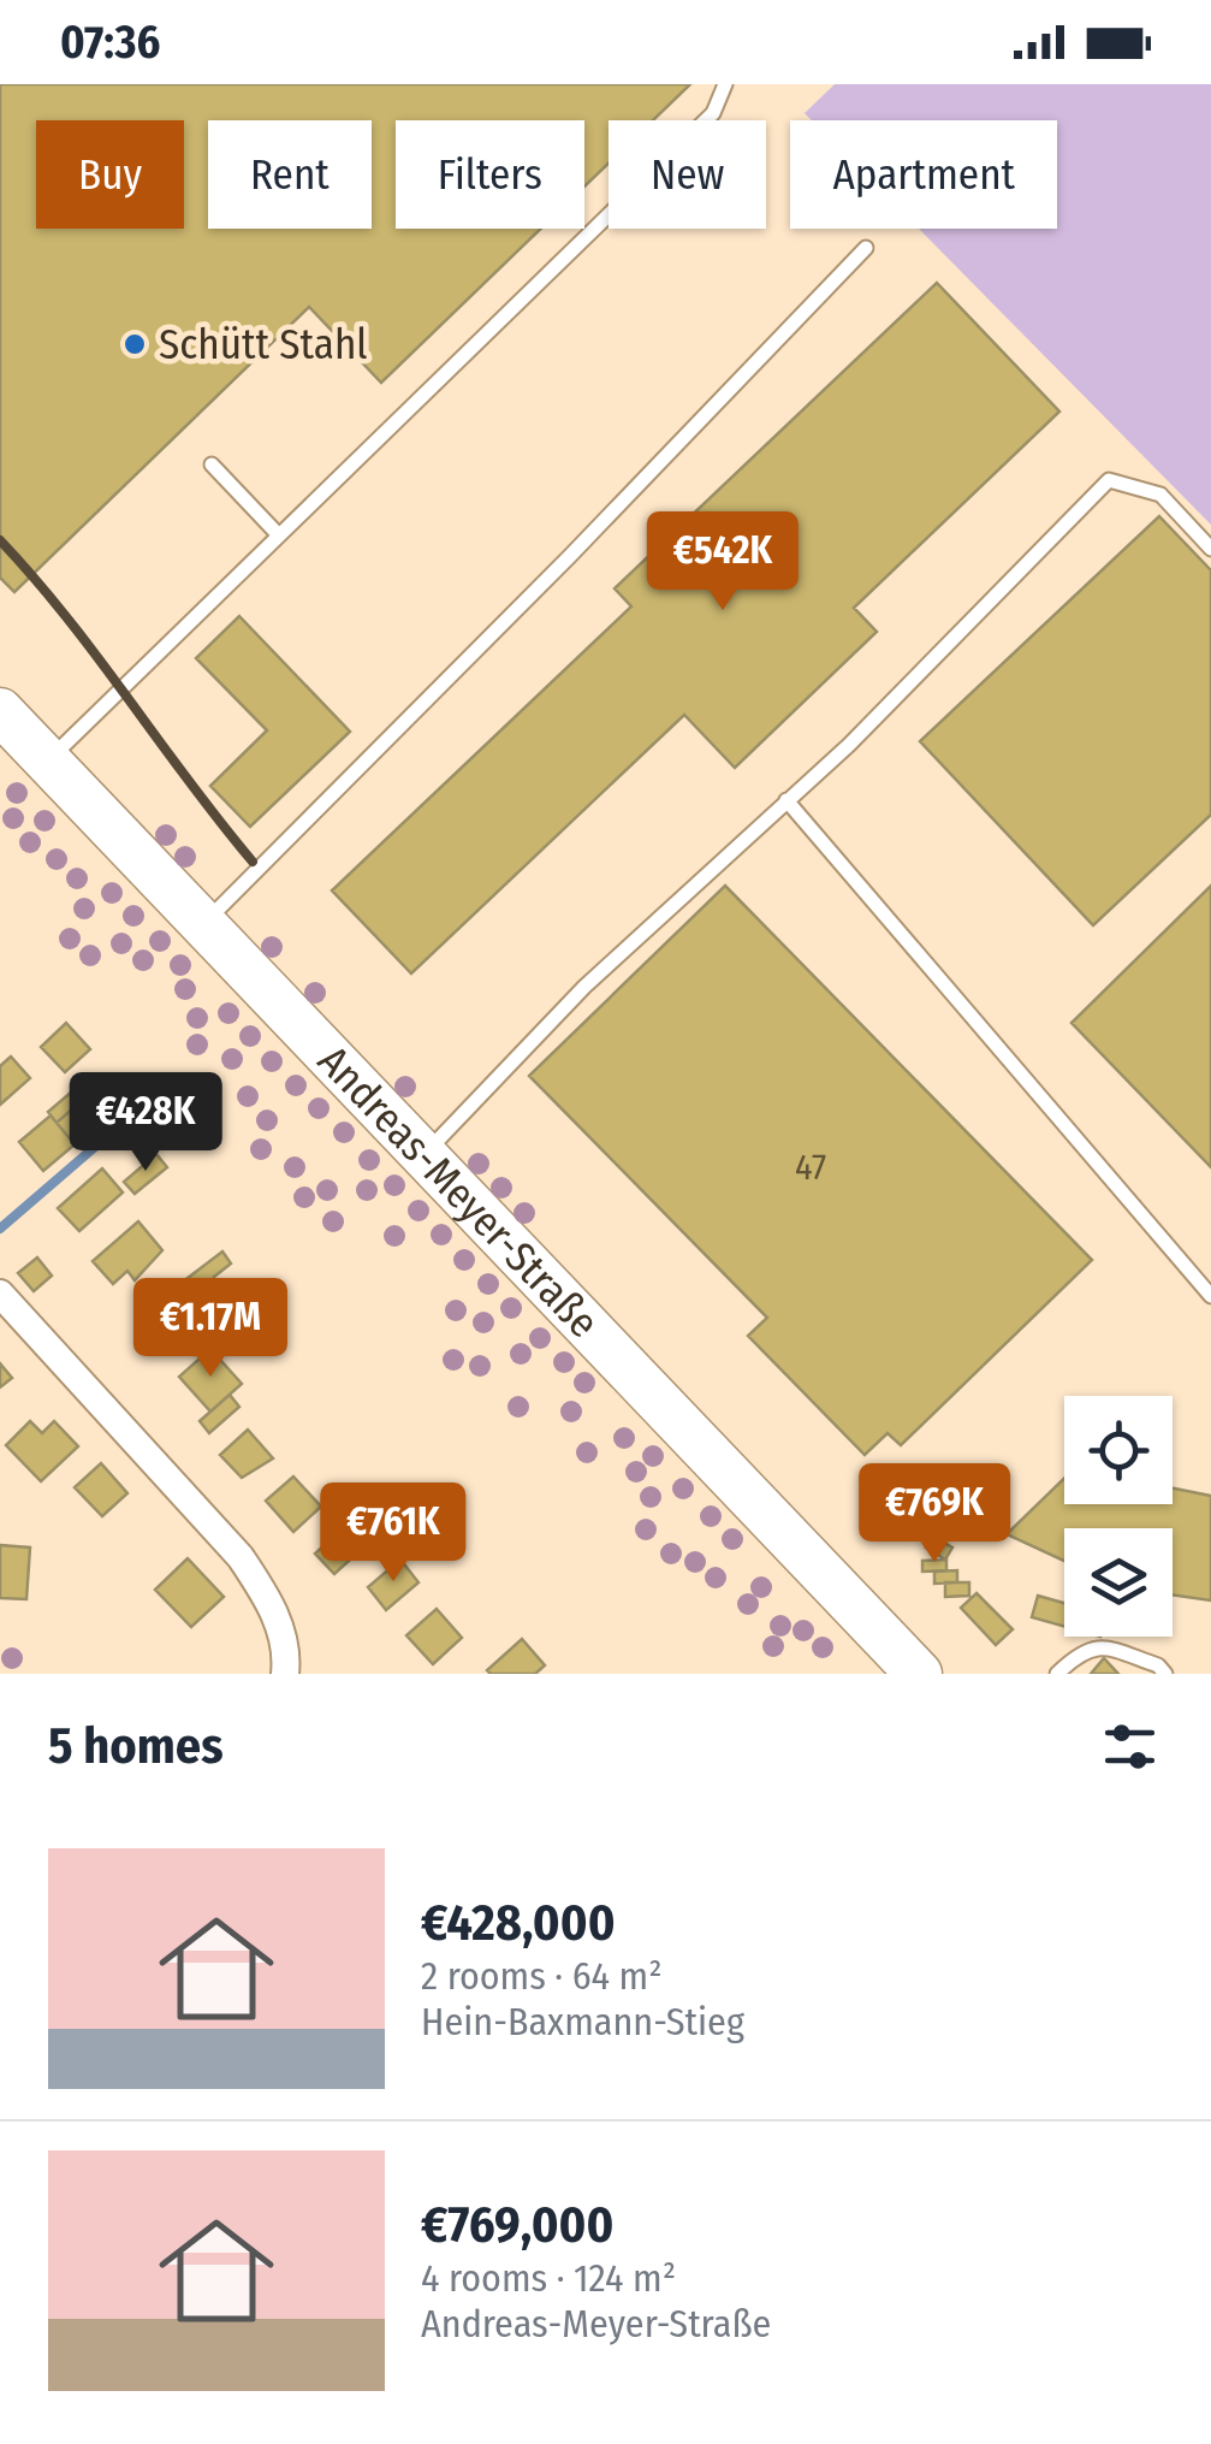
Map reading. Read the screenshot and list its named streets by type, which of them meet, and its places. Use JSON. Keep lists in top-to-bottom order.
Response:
{
  "streets": {
    "main road": ["Andreas-Meyer-Straße"]
  },
  "places": ["Schütt Stahl"],
  "house_numbers": ["47"],
  "page": {
    "status": "07:36",
    "chip": [
      "Buy",
      "Rent",
      "Filters",
      "New",
      "Apartment"
    ],
    "price": [
      "€542K",
      "€428K",
      "€1.17M",
      "€769K",
      "€761K"
    ],
    "heading": "5 homes",
    "list": [
      {
        "name": "€428,000",
        "note": "2 rooms · 64 m² · Hein-Baxmann-Stieg"
      },
      {
        "name": "€769,000",
        "note": "4 rooms · 124 m² · Andreas-Meyer-Straße"
      }
    ]
  }
}
